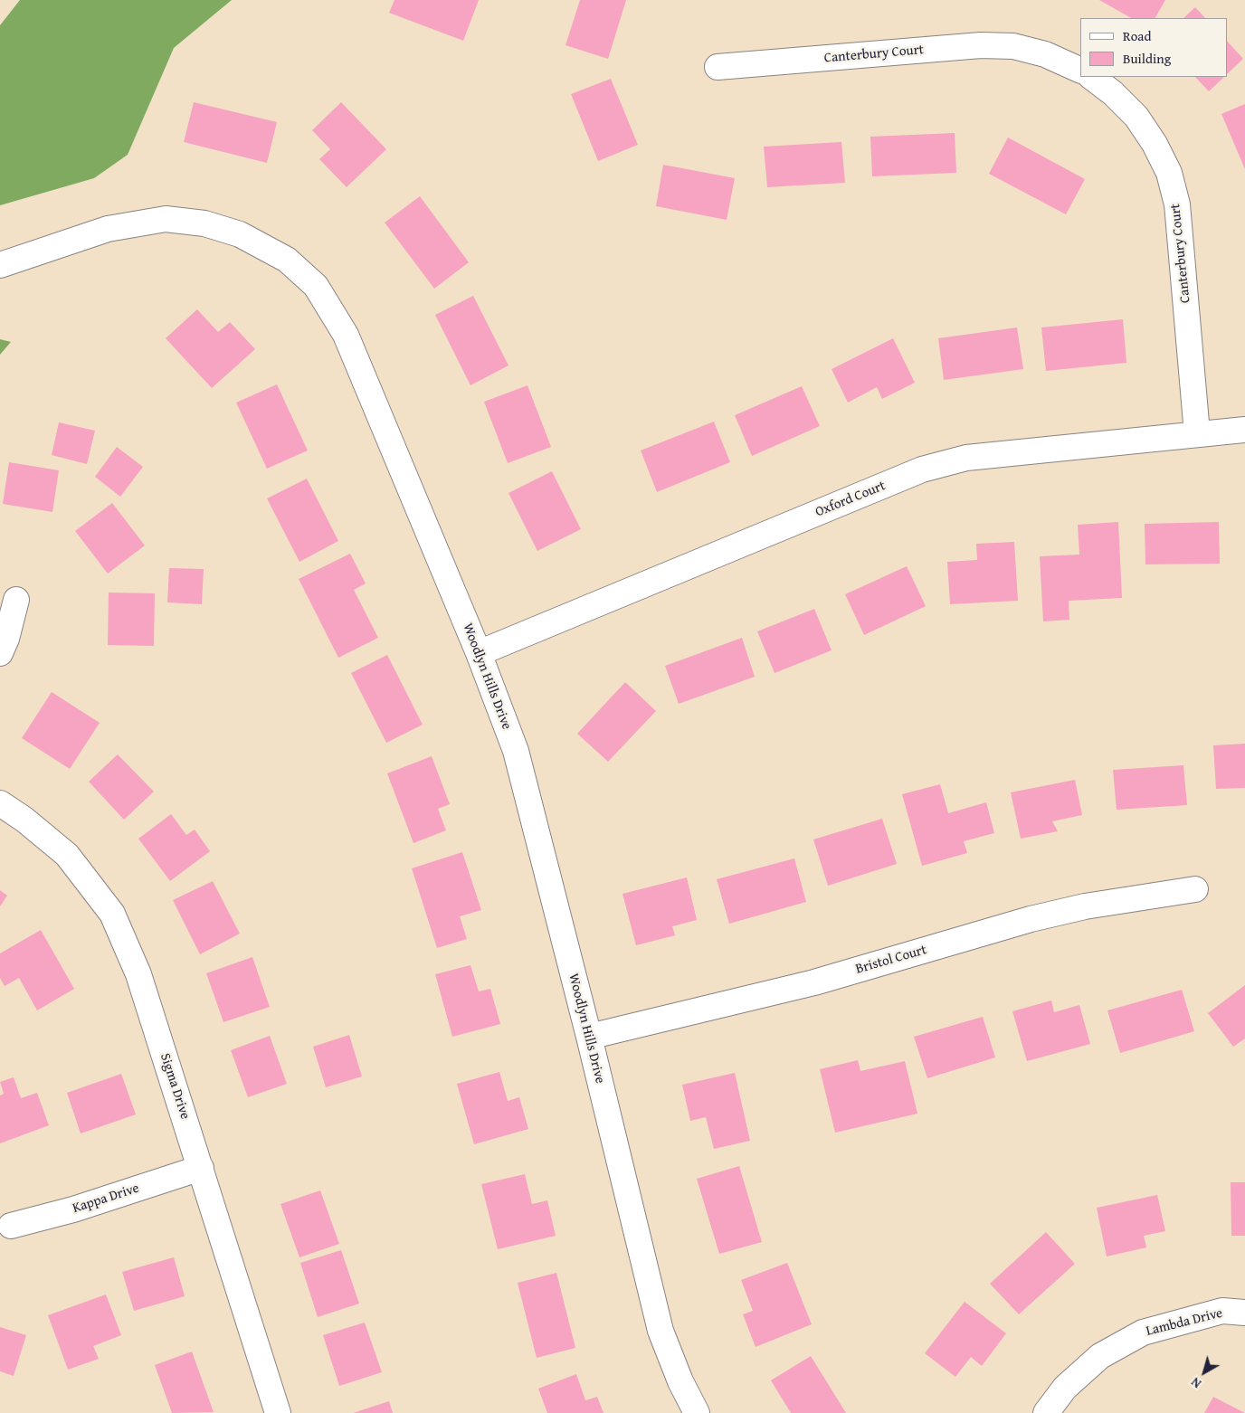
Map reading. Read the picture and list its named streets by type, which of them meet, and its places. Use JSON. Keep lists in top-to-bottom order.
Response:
{
  "streets": {
    "street": [
      "Canterbury Court",
      "Oxford Court",
      "Woodlyn Hills Drive",
      "Bristol Court",
      "Sigma Drive",
      "Kappa Drive",
      "Lambda Drive"
    ]
  },
  "crossings": [
    ["Canterbury Court", "Oxford Court"],
    ["Oxford Court", "Woodlyn Hills Drive"],
    ["Woodlyn Hills Drive", "Bristol Court"],
    ["Sigma Drive", "Kappa Drive"]
  ],
  "legend": ["Road", "Building"],
  "north": "bottom left"
}
